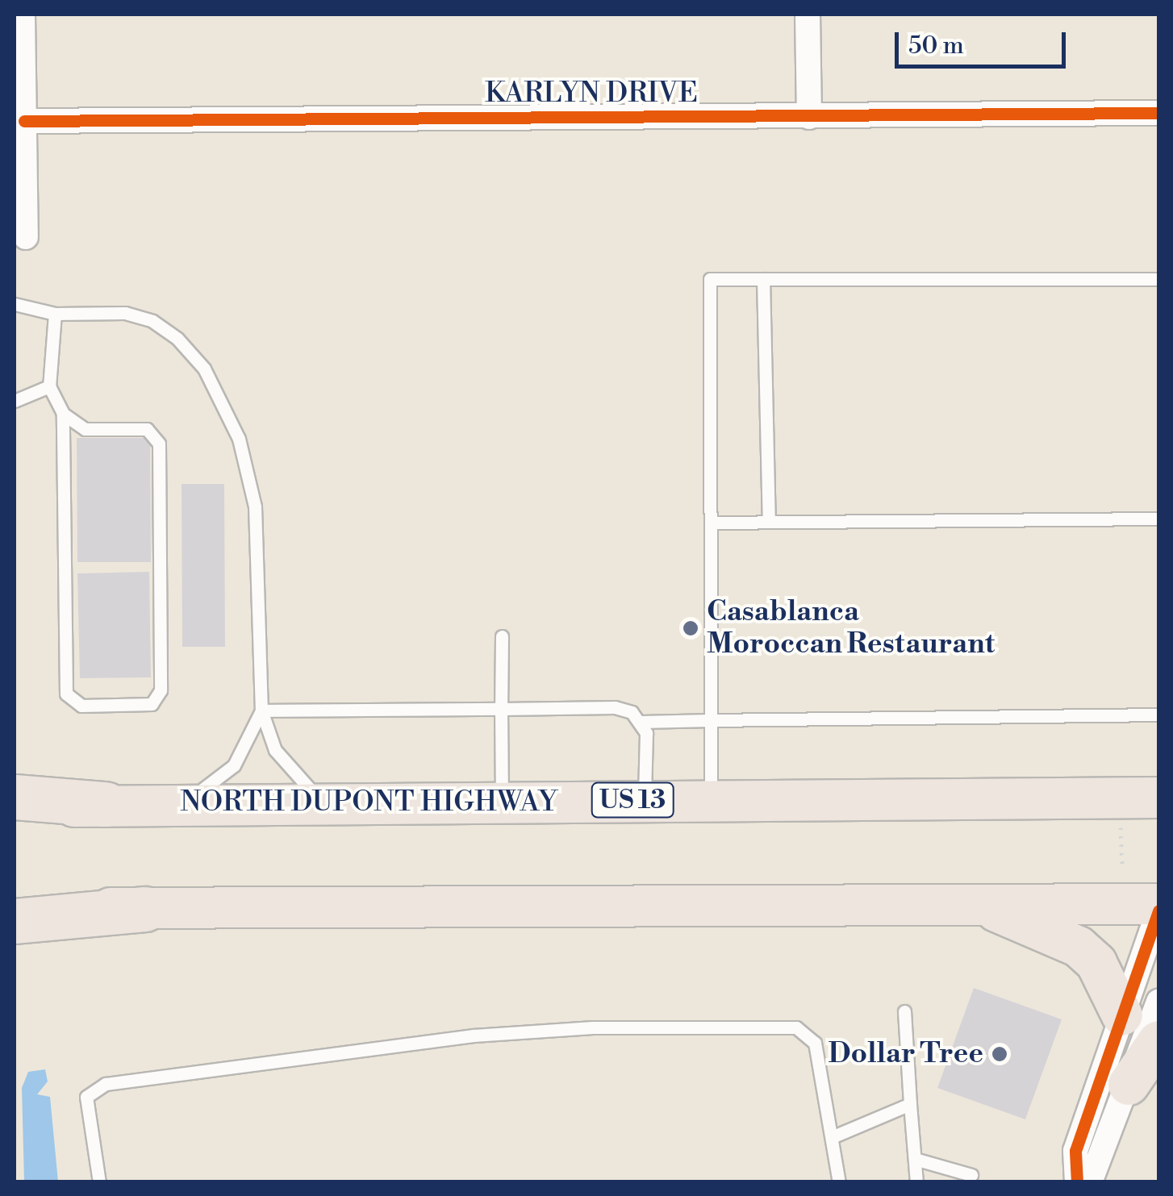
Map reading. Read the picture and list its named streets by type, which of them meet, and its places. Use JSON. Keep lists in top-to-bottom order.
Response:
{
  "streets": {
    "highway": ["US 13", "NORTH DUPONT HIGHWAY"],
    "street": ["KARLYN DRIVE"]
  },
  "places": ["Casablanca Moroccan Restaurant", "Dollar Tree"],
  "scale_bar": "50 m"
}
